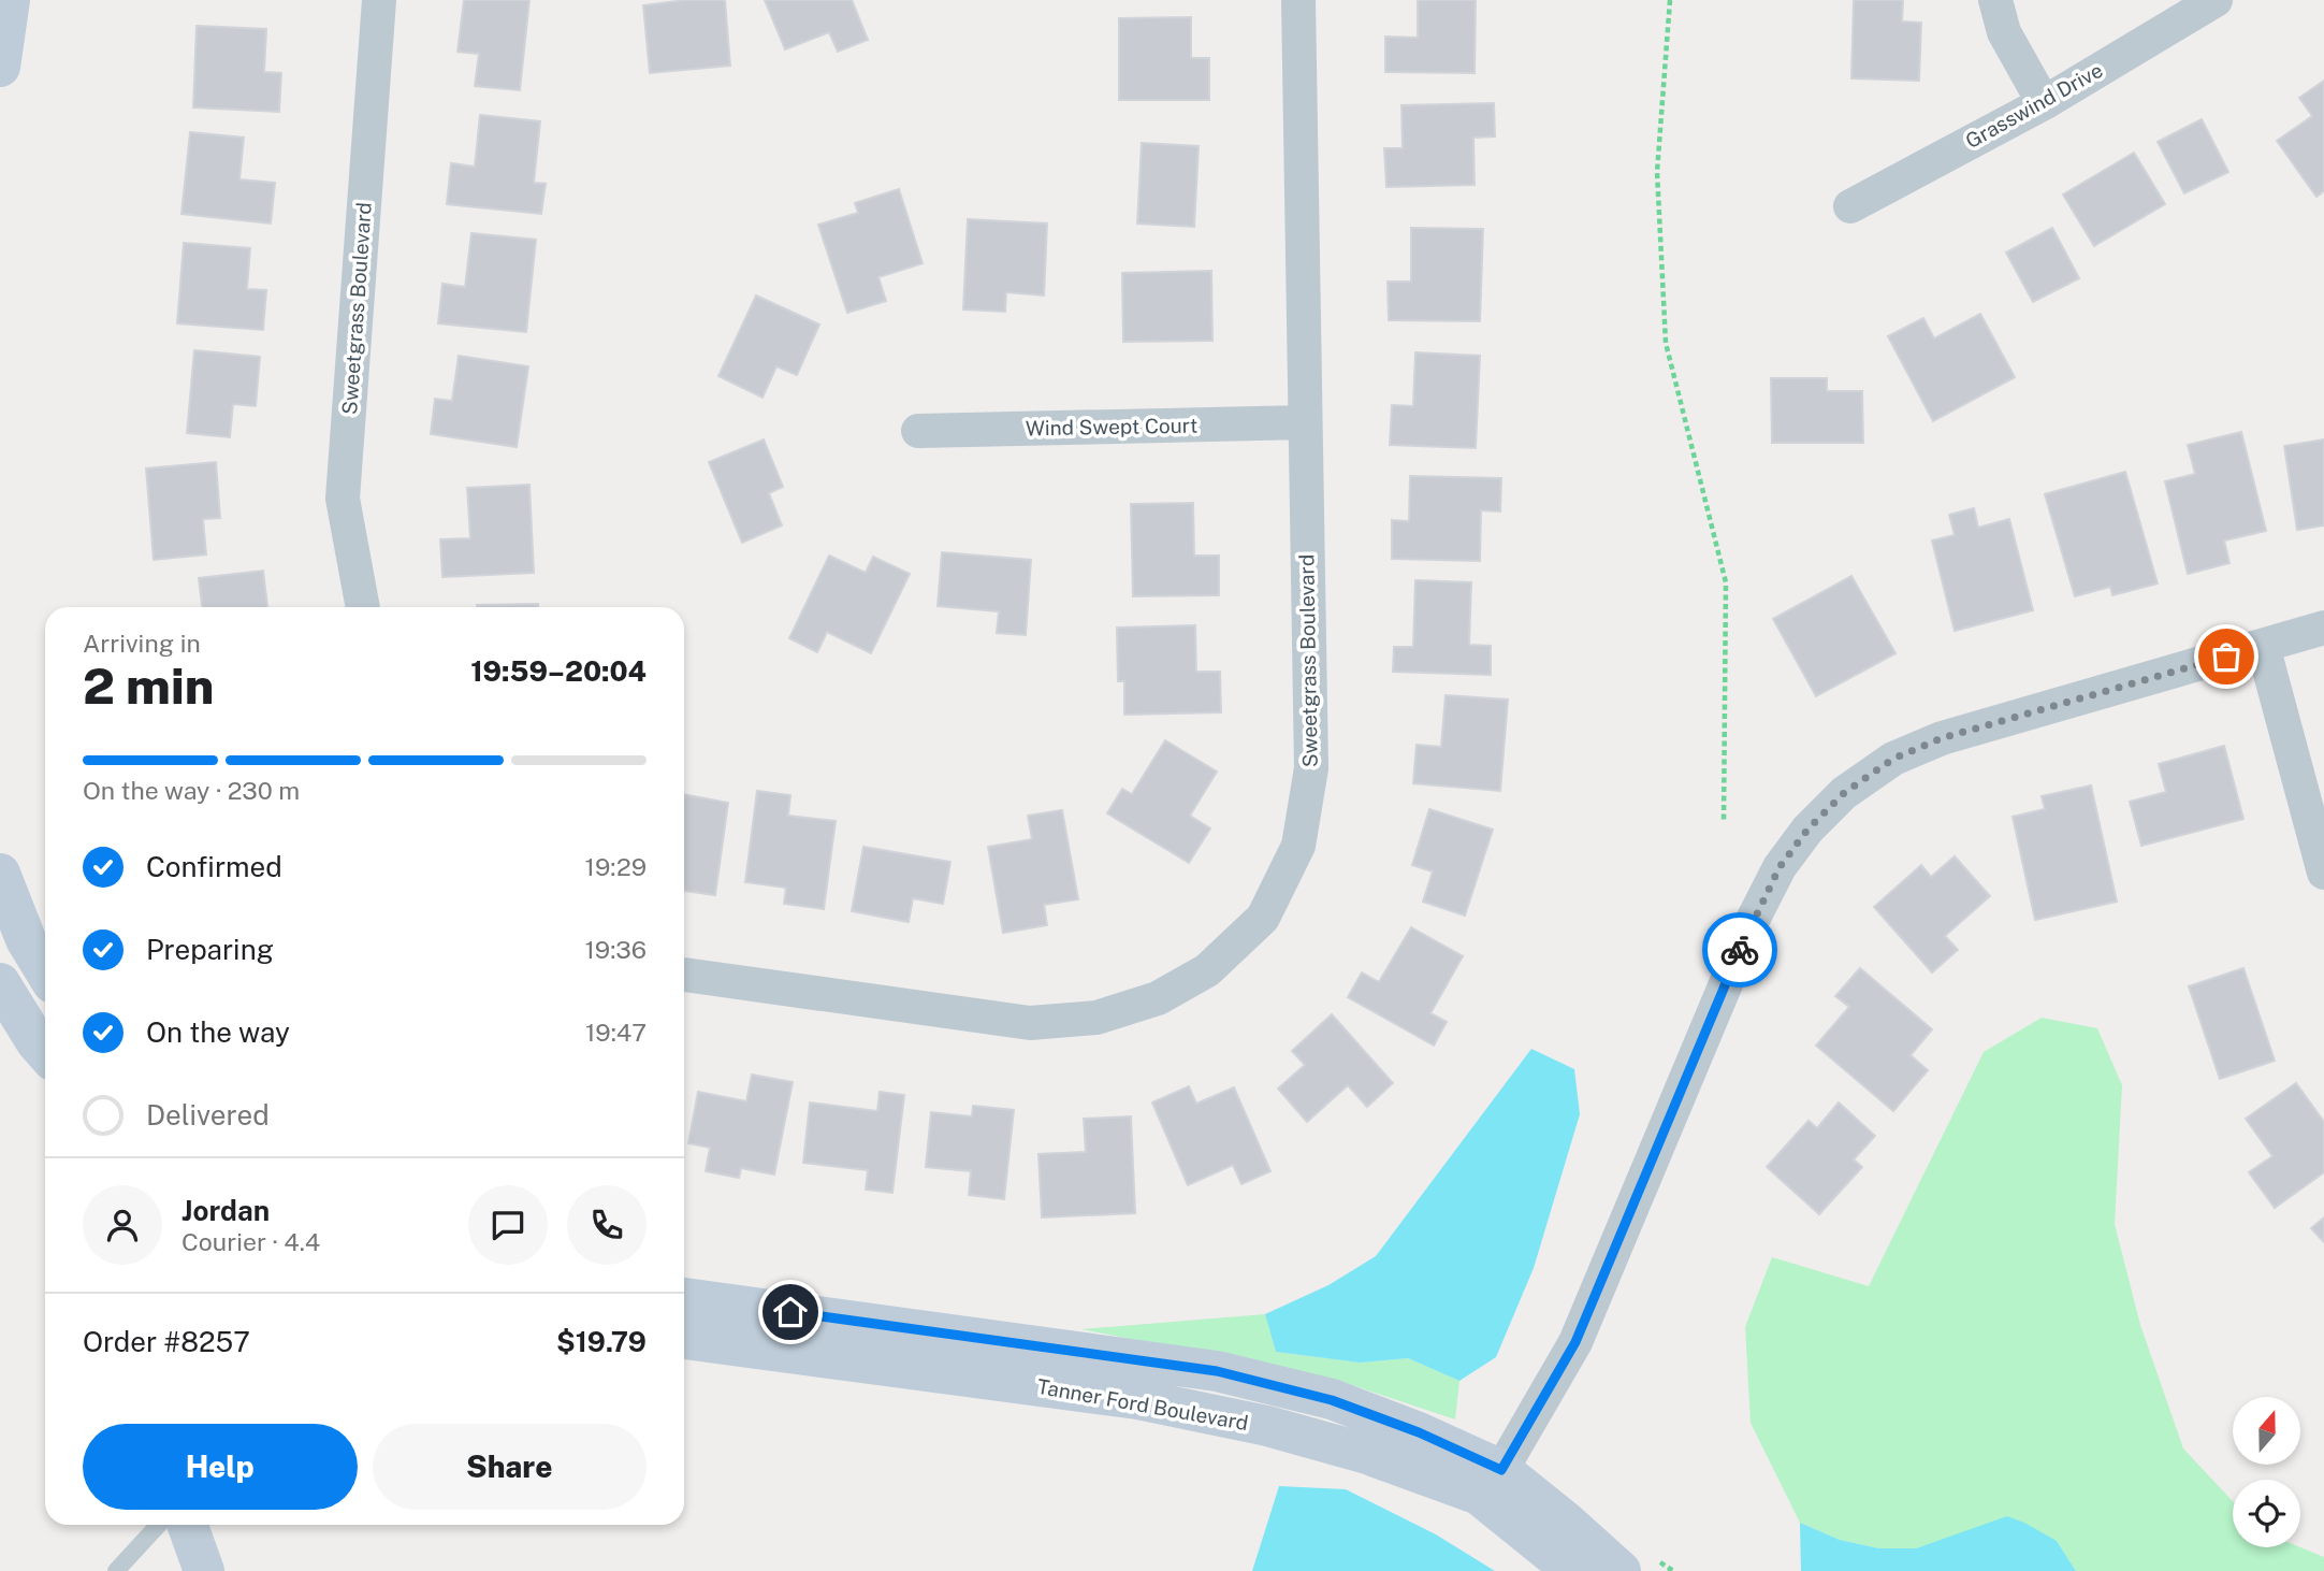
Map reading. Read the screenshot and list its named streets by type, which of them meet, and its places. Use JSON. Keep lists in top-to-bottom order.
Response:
{
  "streets": {
    "street": [
      "Grasswind Drive",
      "Sweetgrass Boulevard",
      "Wind Swept Court",
      "Tanner Ford Boulevard"
    ]
  },
  "crossings": [
    ["Sweetgrass Boulevard", "Wind Swept Court"]
  ],
  "north": "top",
  "page": {
    "heading": ["2 min", "Arriving in", "19:59–20:04"],
    "panel": [
      "Jordan",
      "Courier · 4.4",
      "Order #8257",
      "$19.79"
    ],
    "bar": "On the way · 230 m",
    "list": [
      ["Confirmed", "19:29"],
      ["Preparing", "19:36"],
      ["On the way", "19:47"],
      "Delivered"
    ],
    "buttons": ["Help", "Share"]
  }
}
